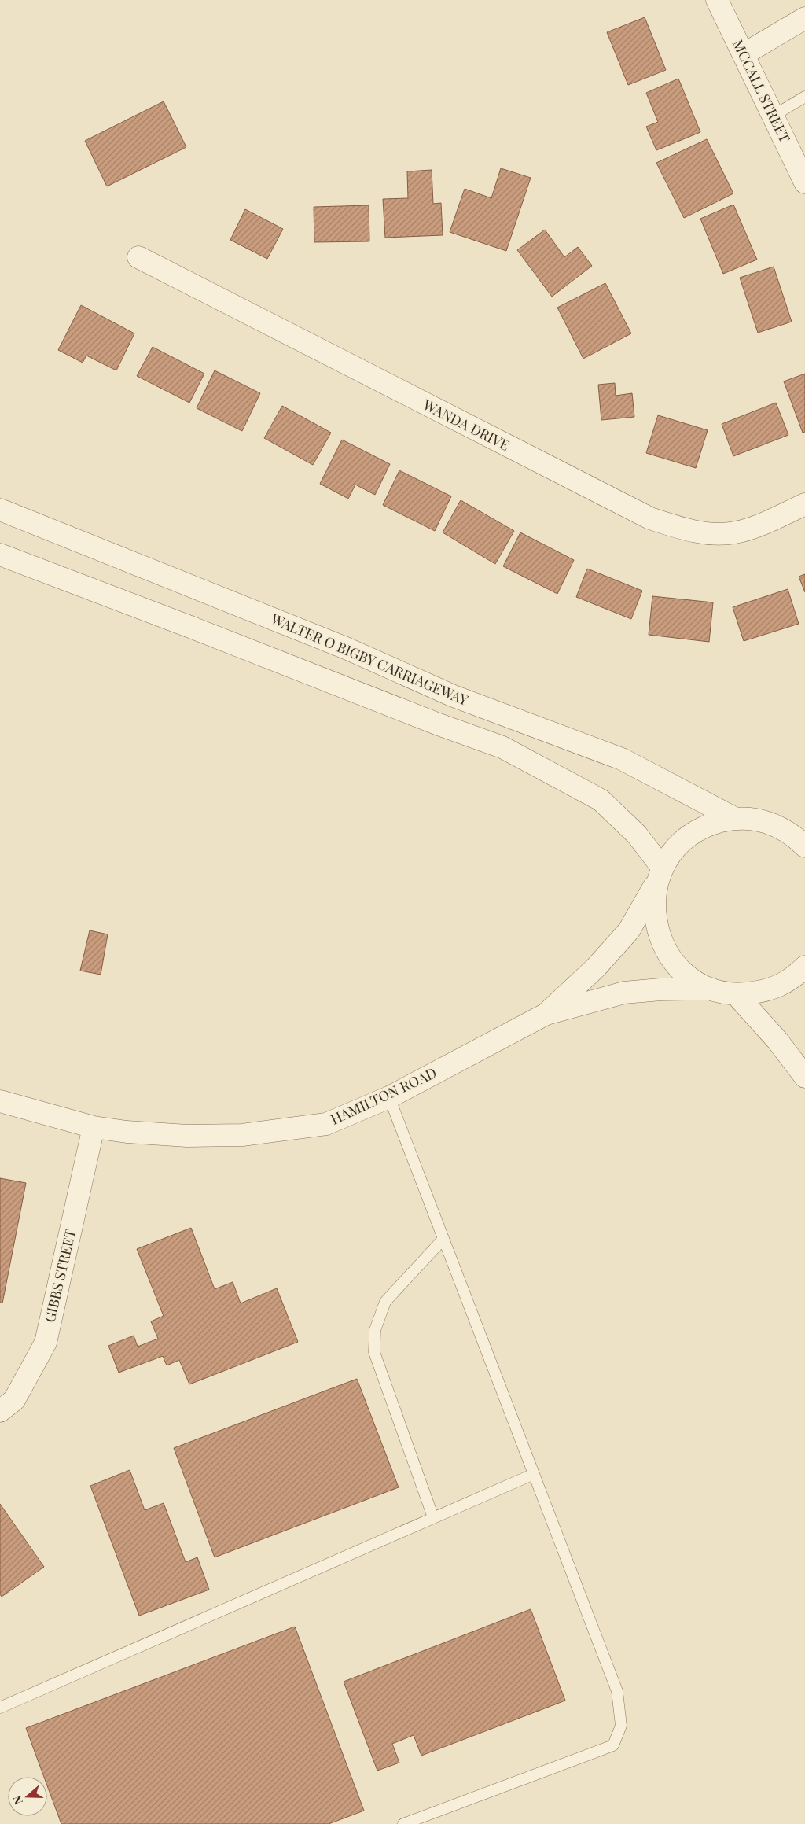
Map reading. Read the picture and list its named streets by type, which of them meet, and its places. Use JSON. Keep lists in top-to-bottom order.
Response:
{
  "streets": {
    "street": [
      "MCCALL STREET",
      "WANDA DRIVE",
      "WALTER O BIGBY CARRIAGEWAY",
      "HAMILTON ROAD",
      "GIBBS STREET"
    ]
  },
  "crossings": [
    ["WALTER O BIGBY CARRIAGEWAY", "HAMILTON ROAD"],
    ["HAMILTON ROAD", "GIBBS STREET"]
  ],
  "north": "left"
}
